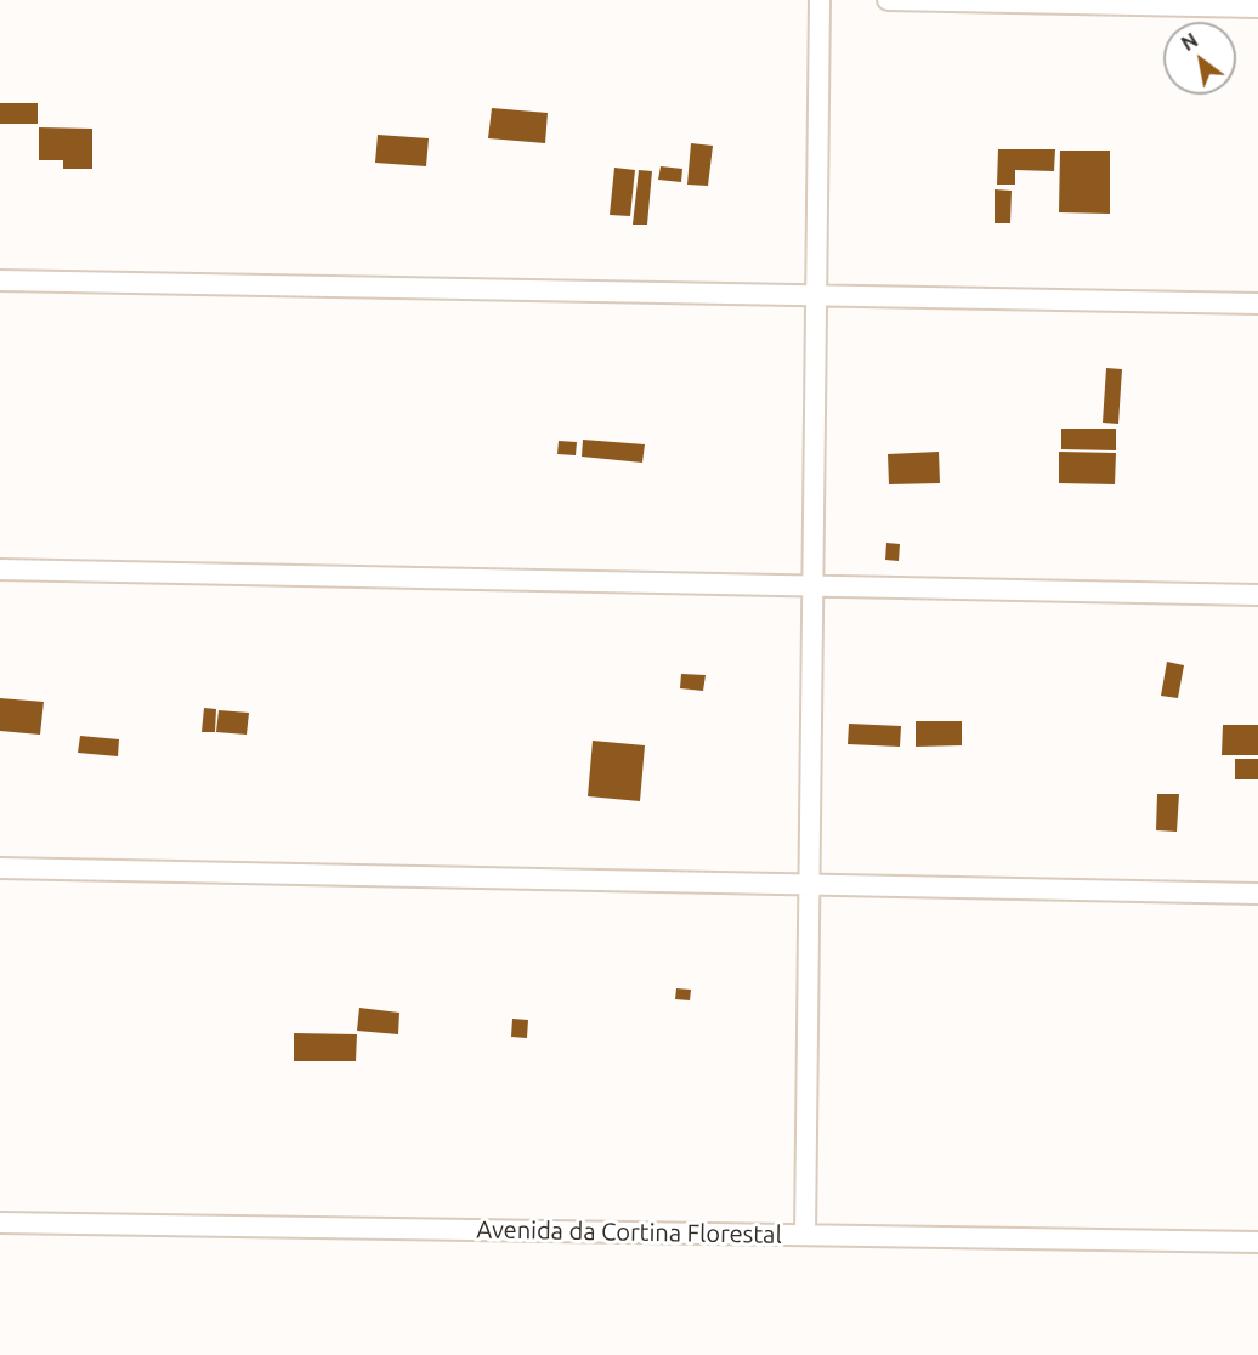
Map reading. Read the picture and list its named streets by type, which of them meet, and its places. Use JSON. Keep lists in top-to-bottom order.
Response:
{
  "streets": {
    "street": ["Avenida da Cortina Florestal"]
  },
  "north": "top left"
}
